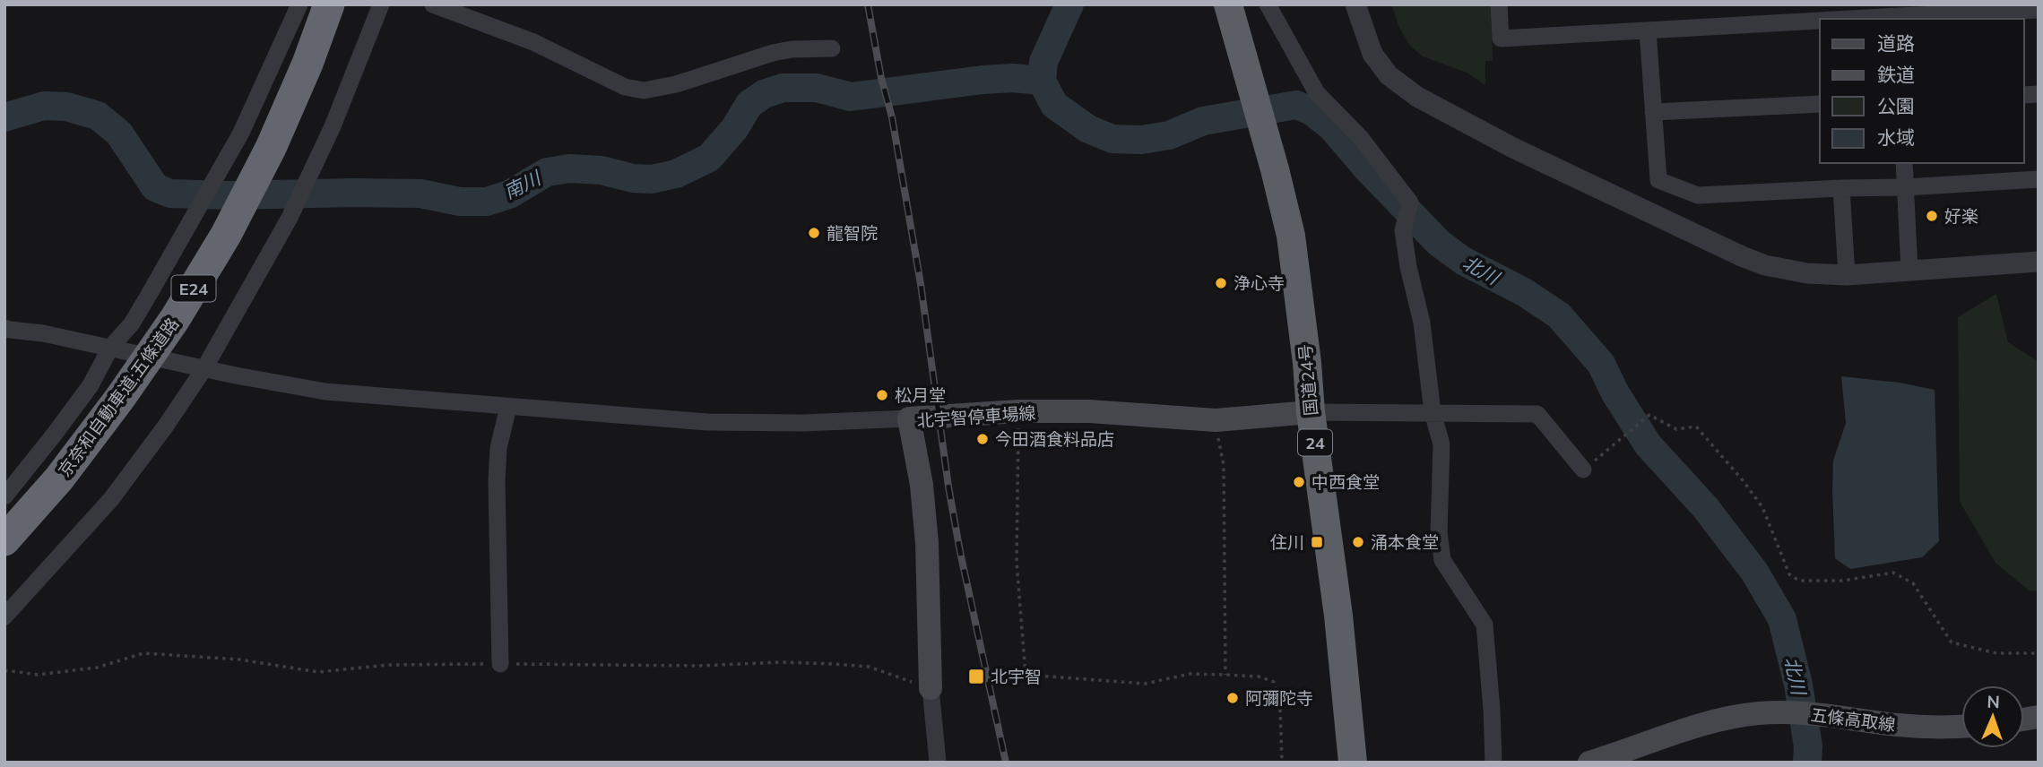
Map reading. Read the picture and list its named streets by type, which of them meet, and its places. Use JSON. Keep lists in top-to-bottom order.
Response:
{
  "streets": {
    "highway": [
      "E24",
      "国道24号",
      "京奈和自動車道;五條道路",
      "24"
    ],
    "main road": ["北宇智停車場線", "五條高取線"]
  },
  "crossings": [
    ["国道24号", "北宇智停車場線"]
  ],
  "water": ["南川", "北川"],
  "places": {
    "other": [
      "好楽",
      "龍智院",
      "浄心寺",
      "松月堂",
      "今田酒食料品店",
      "中西食堂",
      "涌本食堂",
      "阿彌陀寺"
    ],
    "transit": ["住川", "北宇智"]
  },
  "legend": [
    "道路",
    "鉄道",
    "公園",
    "水域"
  ],
  "north": "top"
}
